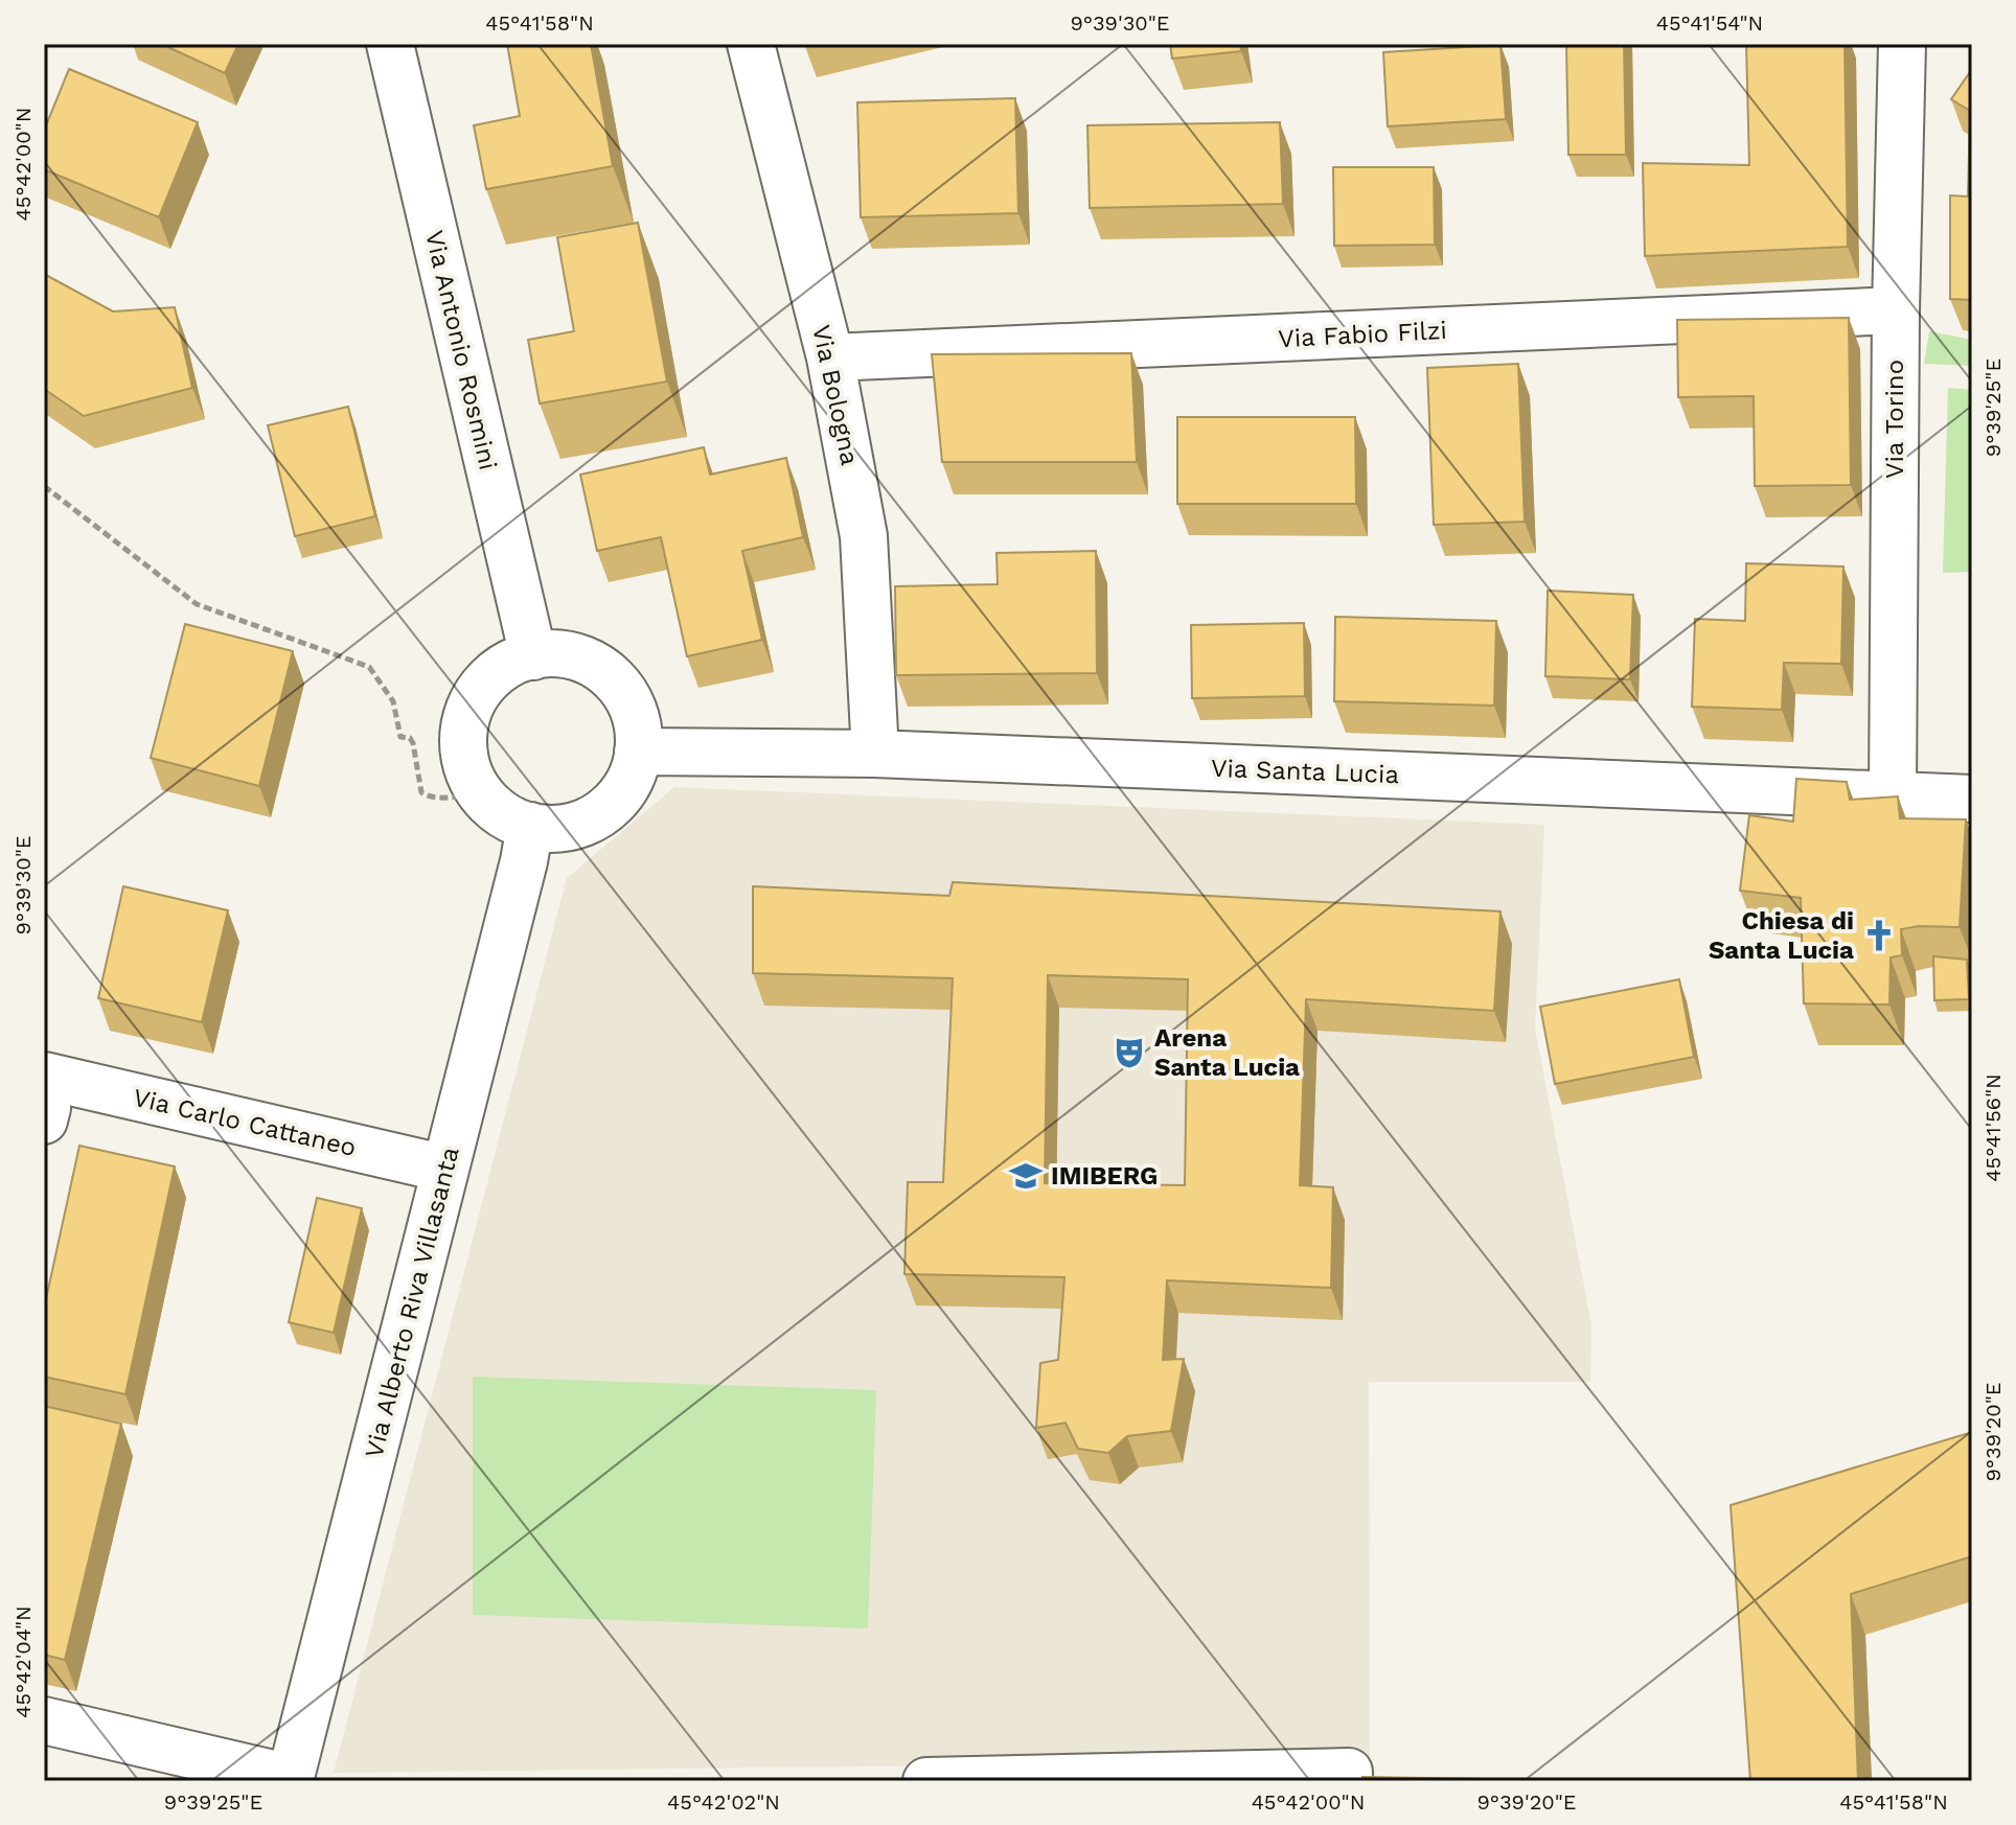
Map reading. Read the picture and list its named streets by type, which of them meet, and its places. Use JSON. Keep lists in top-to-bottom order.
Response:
{
  "streets": {
    "street": [
      "Via Fabio Filzi",
      "Via Antonio Rosmini",
      "Via Bologna",
      "Via Torino",
      "Via Santa Lucia",
      "Via Carlo Cattaneo",
      "Via Alberto Riva Villasanta"
    ]
  },
  "crossings": [
    ["Via Fabio Filzi", "Via Bologna"],
    ["Via Fabio Filzi", "Via Torino"],
    ["Via Antonio Rosmini", "Via Santa Lucia"],
    ["Via Antonio Rosmini", "Via Alberto Riva Villasanta"],
    ["Via Bologna", "Via Santa Lucia"],
    ["Via Torino", "Via Santa Lucia"],
    ["Via Santa Lucia", "Via Alberto Riva Villasanta"],
    ["Via Carlo Cattaneo", "Via Alberto Riva Villasanta"]
  ],
  "places": {
    "church": ["Chiesa di Santa Lucia"],
    "theatre": ["Arena Santa Lucia"],
    "school or university": ["IMIBERG"]
  },
  "coordinates": [
    "45°41'58\"N",
    "9°39'30\"E",
    "45°41'54\"N",
    "45°42'00\"N",
    "9°39'25\"E",
    "45°41'56\"N",
    "9°39'20\"E",
    "45°42'04\"N",
    "45°42'02\"N"
  ]
}
